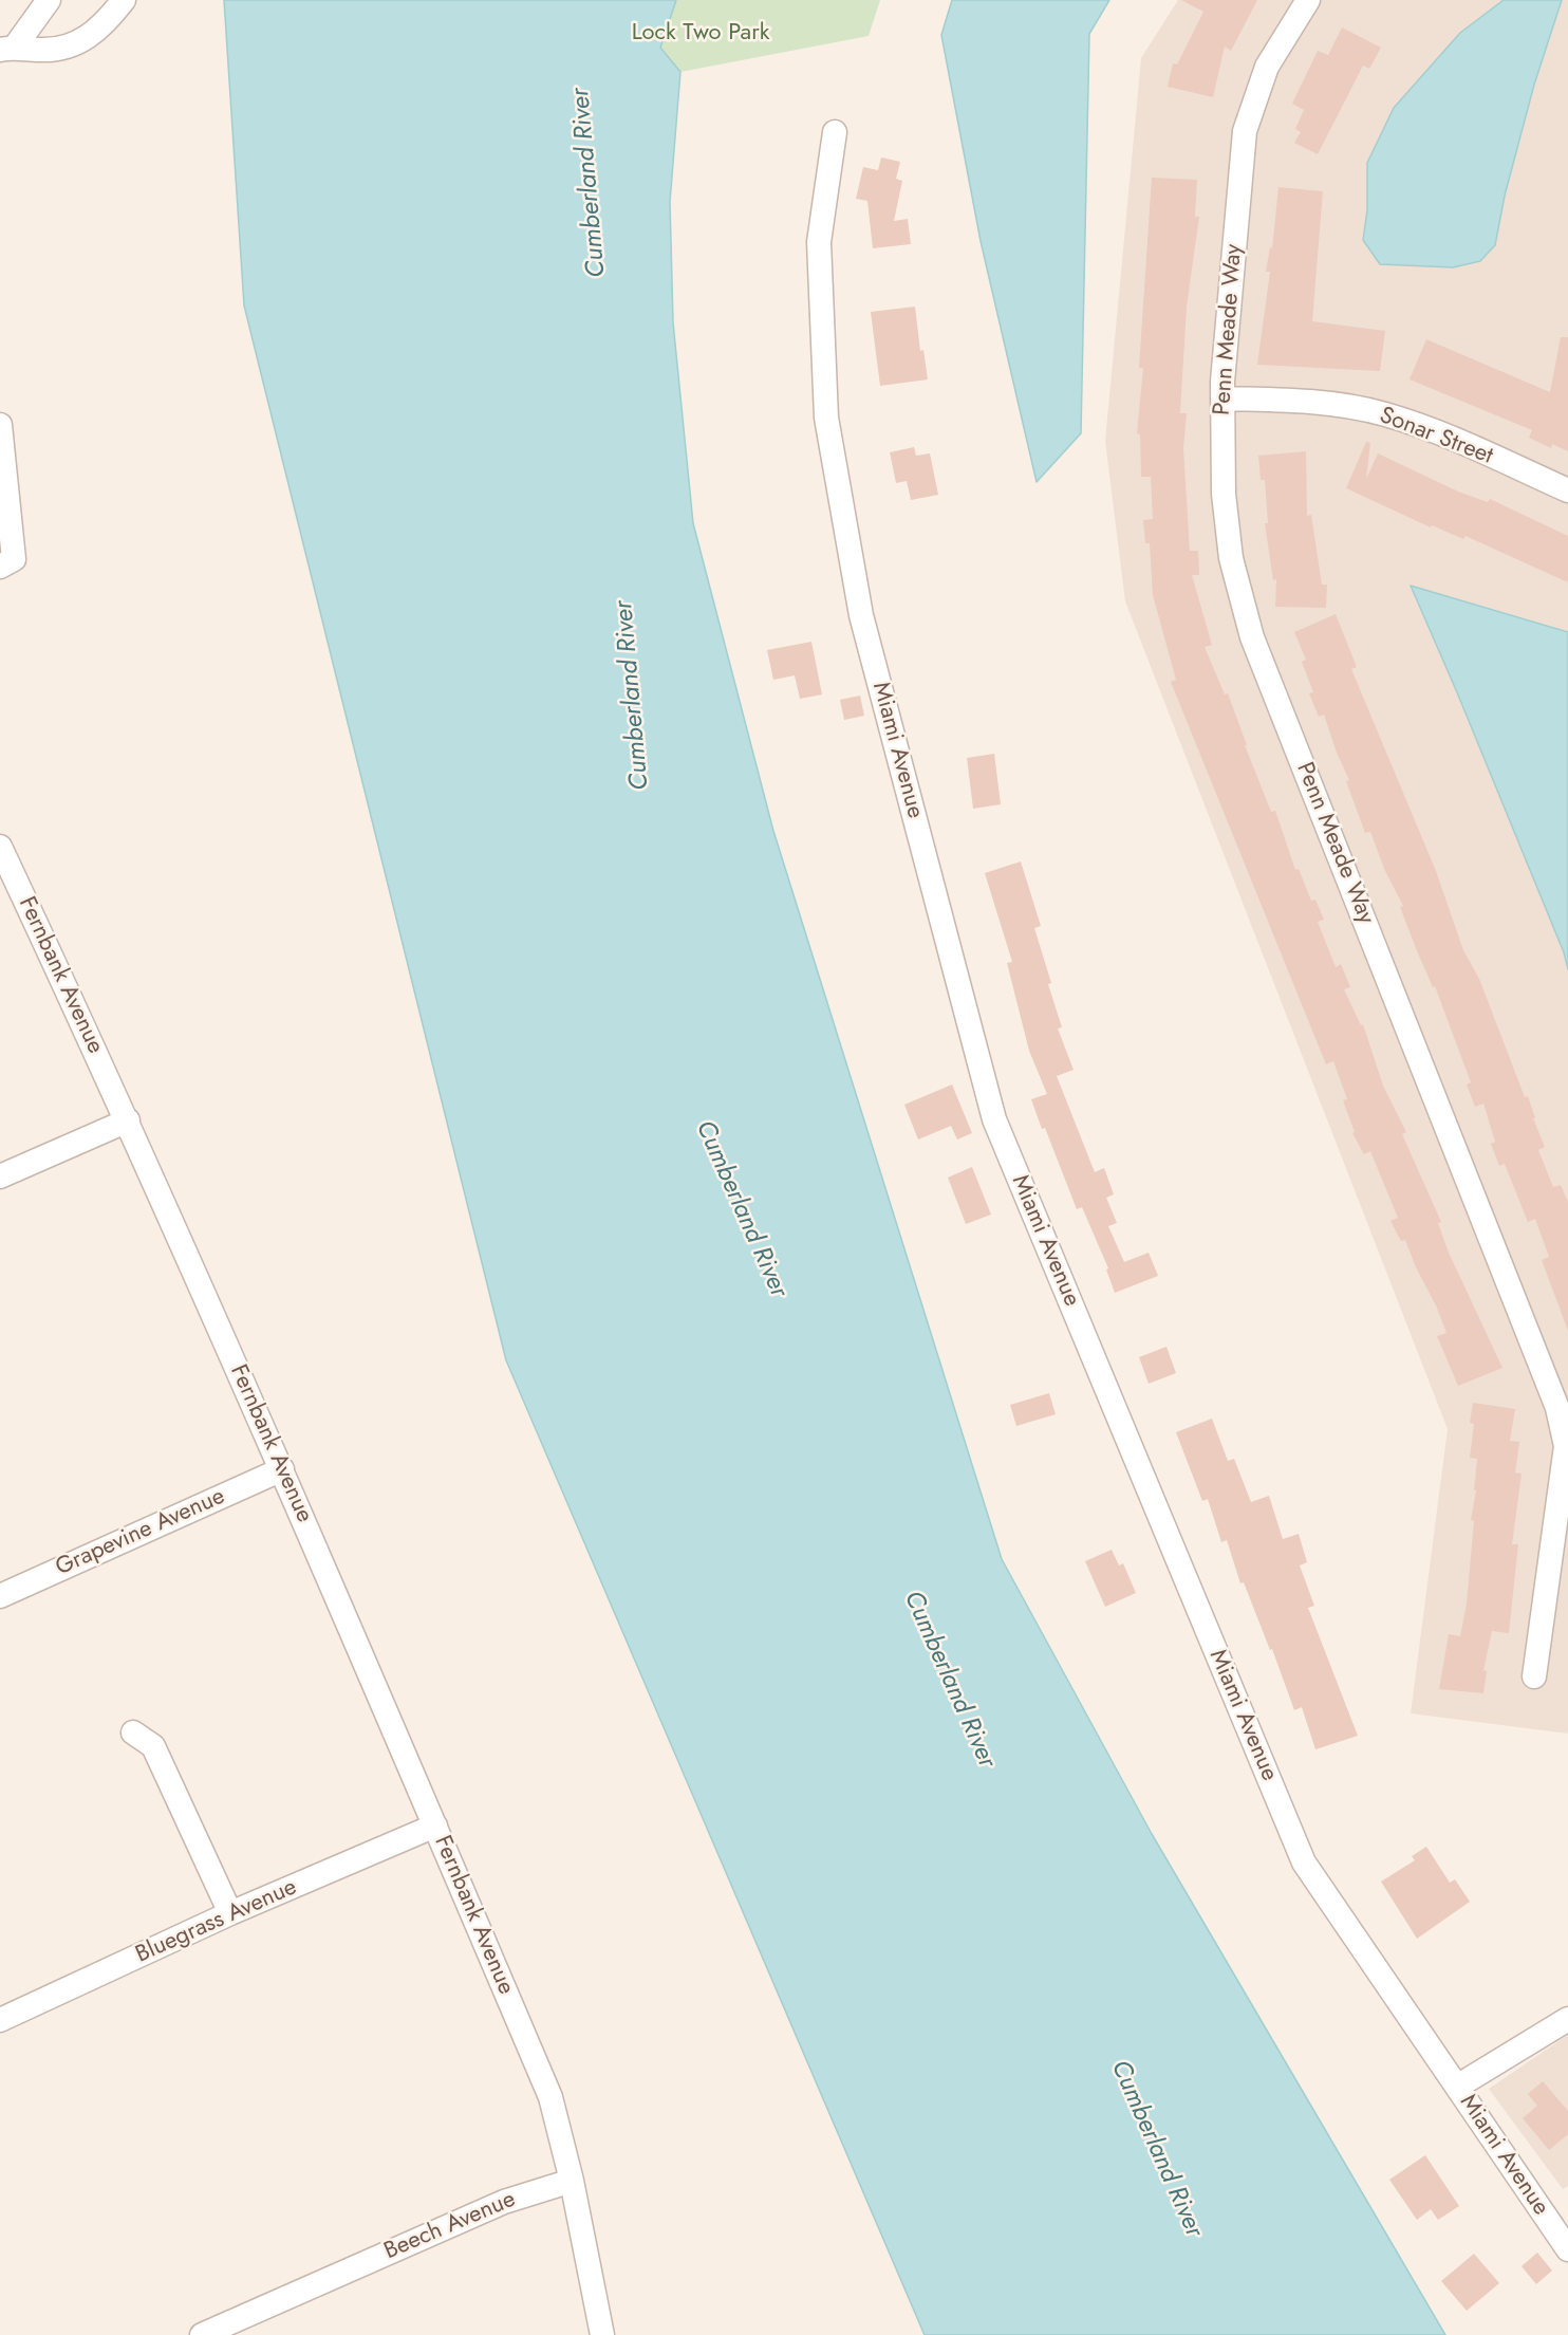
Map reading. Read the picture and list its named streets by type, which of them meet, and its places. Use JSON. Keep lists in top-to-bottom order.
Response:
{
  "streets": {
    "street": [
      "Penn Meade Way",
      "Sonar Street",
      "Miami Avenue",
      "Fernbank Avenue",
      "Grapevine Avenue",
      "Bluegrass Avenue",
      "Beech Avenue"
    ]
  },
  "crossings": [
    ["Penn Meade Way", "Sonar Street"],
    ["Fernbank Avenue", "Grapevine Avenue"],
    ["Fernbank Avenue", "Bluegrass Avenue"],
    ["Fernbank Avenue", "Beech Avenue"]
  ],
  "water": ["Cumberland River"],
  "parks": ["Lock Two Park"]
}
